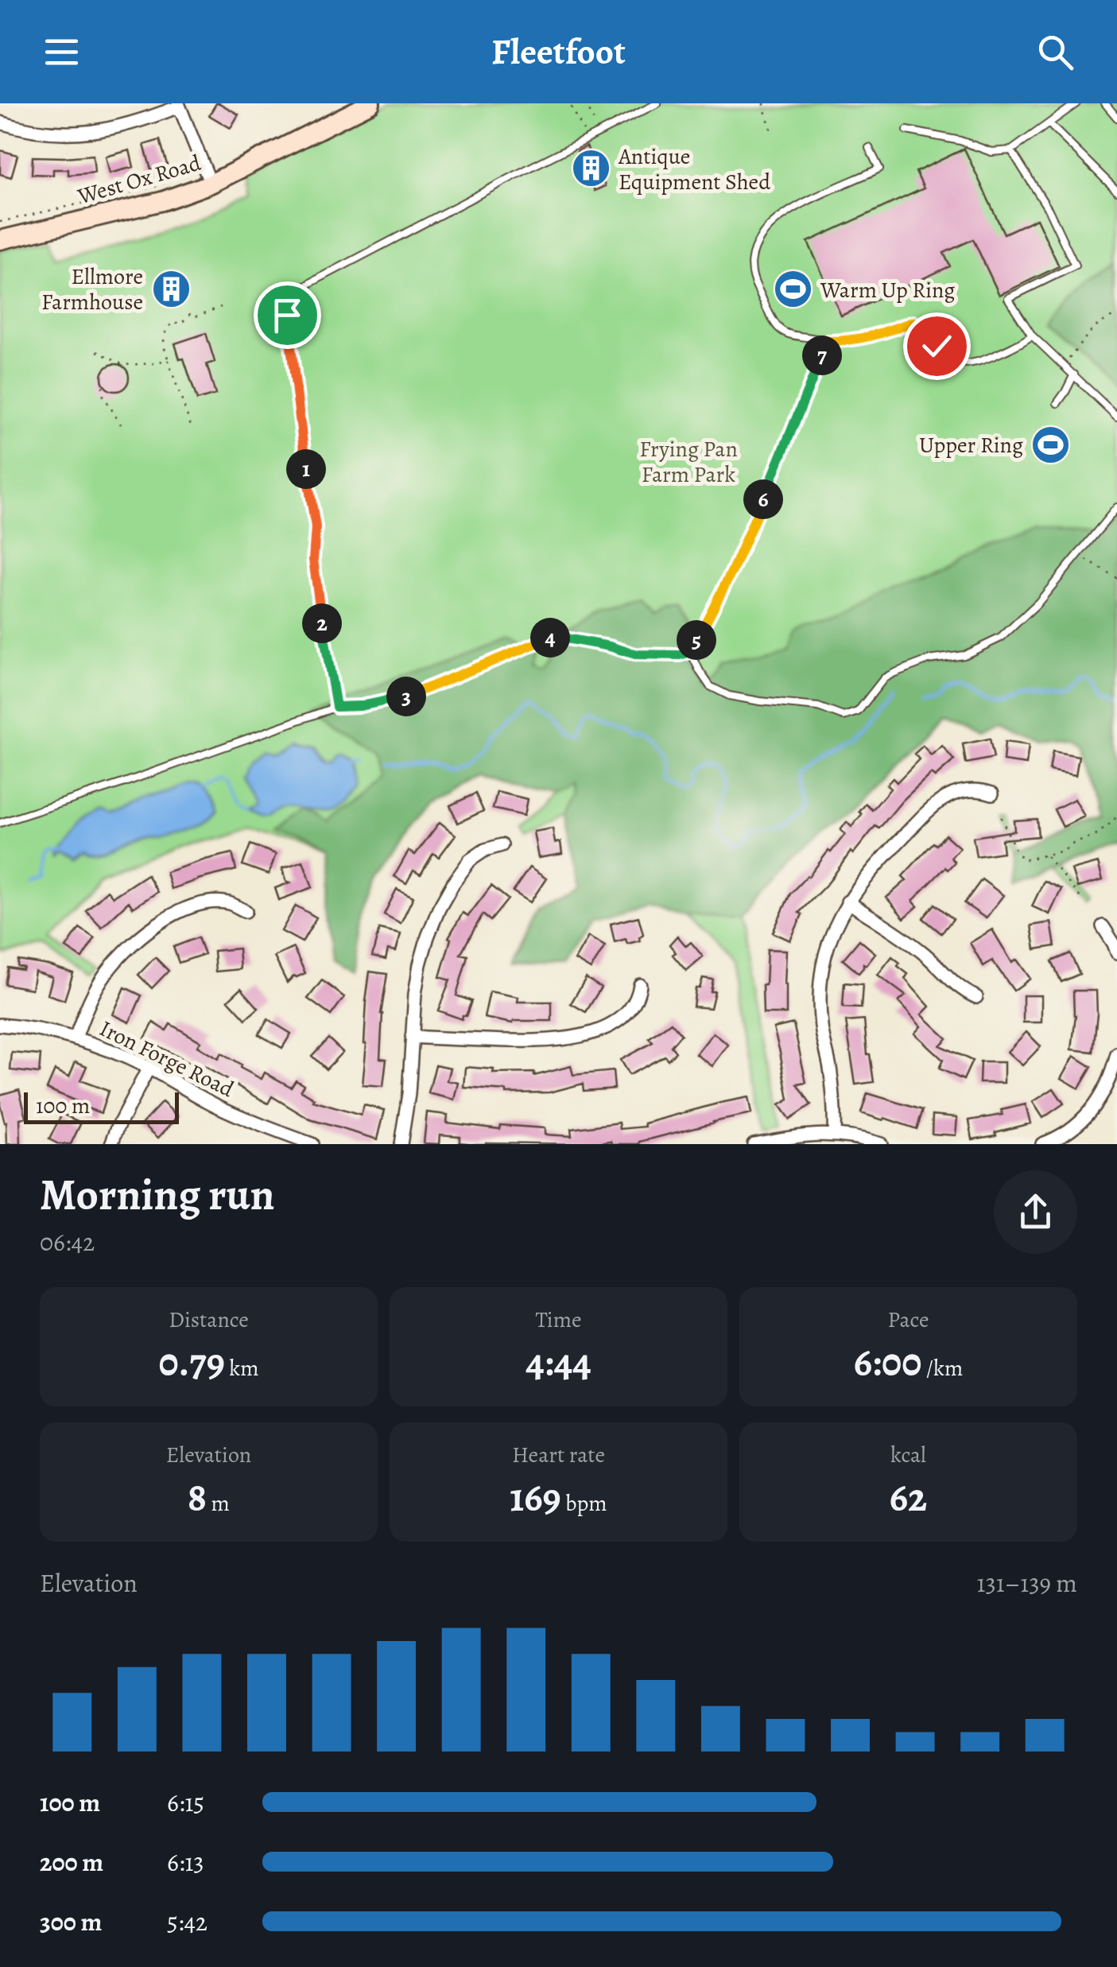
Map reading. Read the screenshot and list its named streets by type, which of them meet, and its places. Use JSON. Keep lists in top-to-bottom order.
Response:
{
  "streets": {
    "main road": ["West Ox Road"],
    "street": ["Iron Forge Road"]
  },
  "parks": ["Frying Pan Farm Park"],
  "places": {
    "building": ["Antique Equipment Shed", "Ellmore Farmhouse"],
    "sports": ["Warm Up Ring", "Upper Ring"]
  },
  "scale_bar": "100 m",
  "page": {
    "header": "Fleetfoot",
    "pins": [
      "7",
      "1",
      "6",
      "2",
      "4",
      "5",
      "3"
    ],
    "scale": "100 m",
    "heading": ["Morning run", "06:42"],
    "stats": [
      ["Distance", "0.79 km"],
      ["Time", "4:44"],
      ["Pace", "6:00 /km"],
      ["Elevation", "8 m"],
      ["Heart rate", "169 bpm"],
      ["kcal", "62"]
    ],
    "chart": ["Elevation", "131–139 m"],
    "list": [
      {
        "name": "100 m",
        "note": "6:15"
      },
      {
        "name": "200 m",
        "note": "6:13"
      },
      {
        "name": "300 m",
        "note": "5:42"
      }
    ]
  }
}
